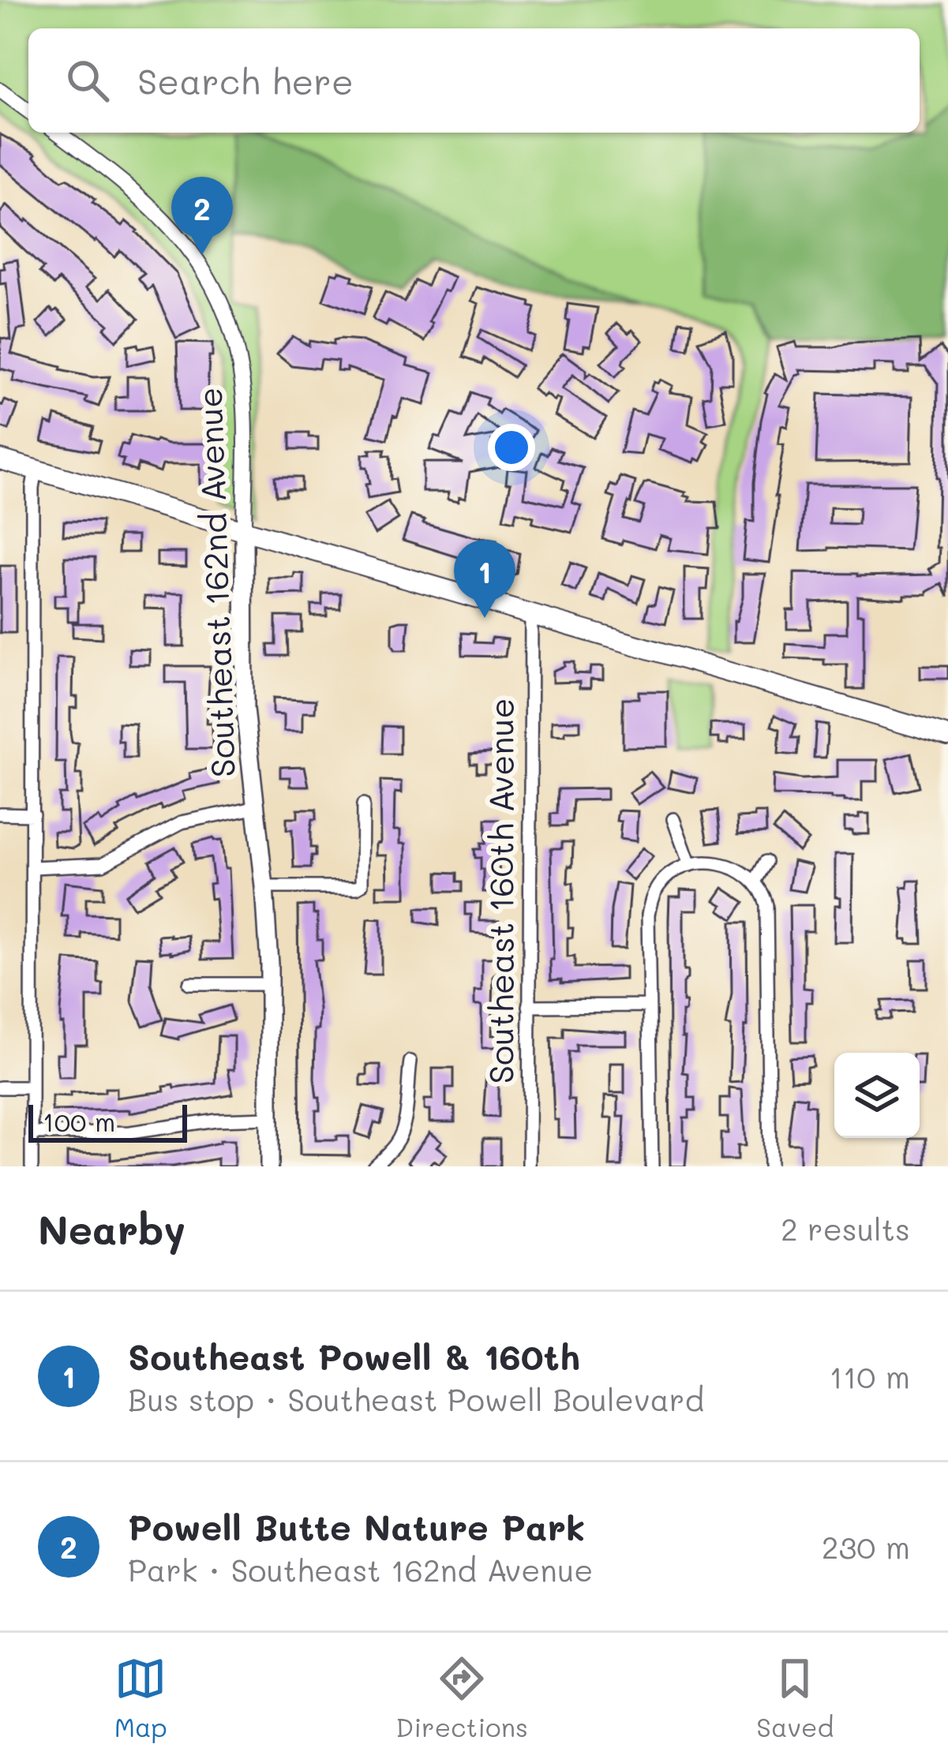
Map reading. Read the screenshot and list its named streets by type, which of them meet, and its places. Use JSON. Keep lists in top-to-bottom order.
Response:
{
  "streets": {
    "main road": ["Southeast 162nd Avenue"],
    "street": ["Southeast 160th Avenue"]
  },
  "scale_bar": "100 m",
  "page": {
    "search": "Search here",
    "pins": ["2", "1"],
    "scale": "100 m",
    "heading": ["Nearby", "2 results"],
    "list": [
      {
        "mark": "1",
        "name": "Southeast Powell & 160th",
        "note": "Bus stop · Southeast Powell Boulevard",
        "value": "110 m"
      },
      {
        "mark": "2",
        "name": "Powell Butte Nature Park",
        "note": "Park · Southeast 162nd Avenue",
        "value": "230 m"
      }
    ],
    "nav": ["Map", "Directions", "Saved"]
  }
}
